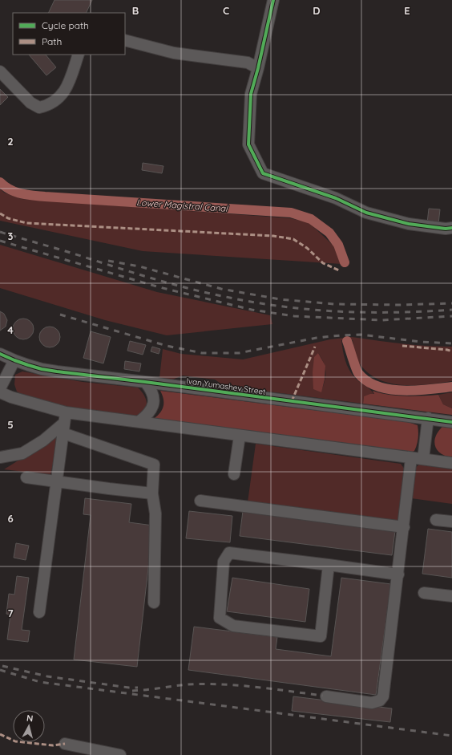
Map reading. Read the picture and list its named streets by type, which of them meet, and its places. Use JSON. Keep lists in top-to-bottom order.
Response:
{
  "streets": {
    "street": ["Ivan Yumashev Street"]
  },
  "water": ["Lower Magistral Canal"],
  "legend": ["Cycle path", "Path"],
  "north": "top",
  "grid": {
    "columns": [
      "B",
      "C",
      "D",
      "E"
    ],
    "rows": [
      "2",
      "3",
      "4",
      "5",
      "6",
      "7"
    ]
  }
}
